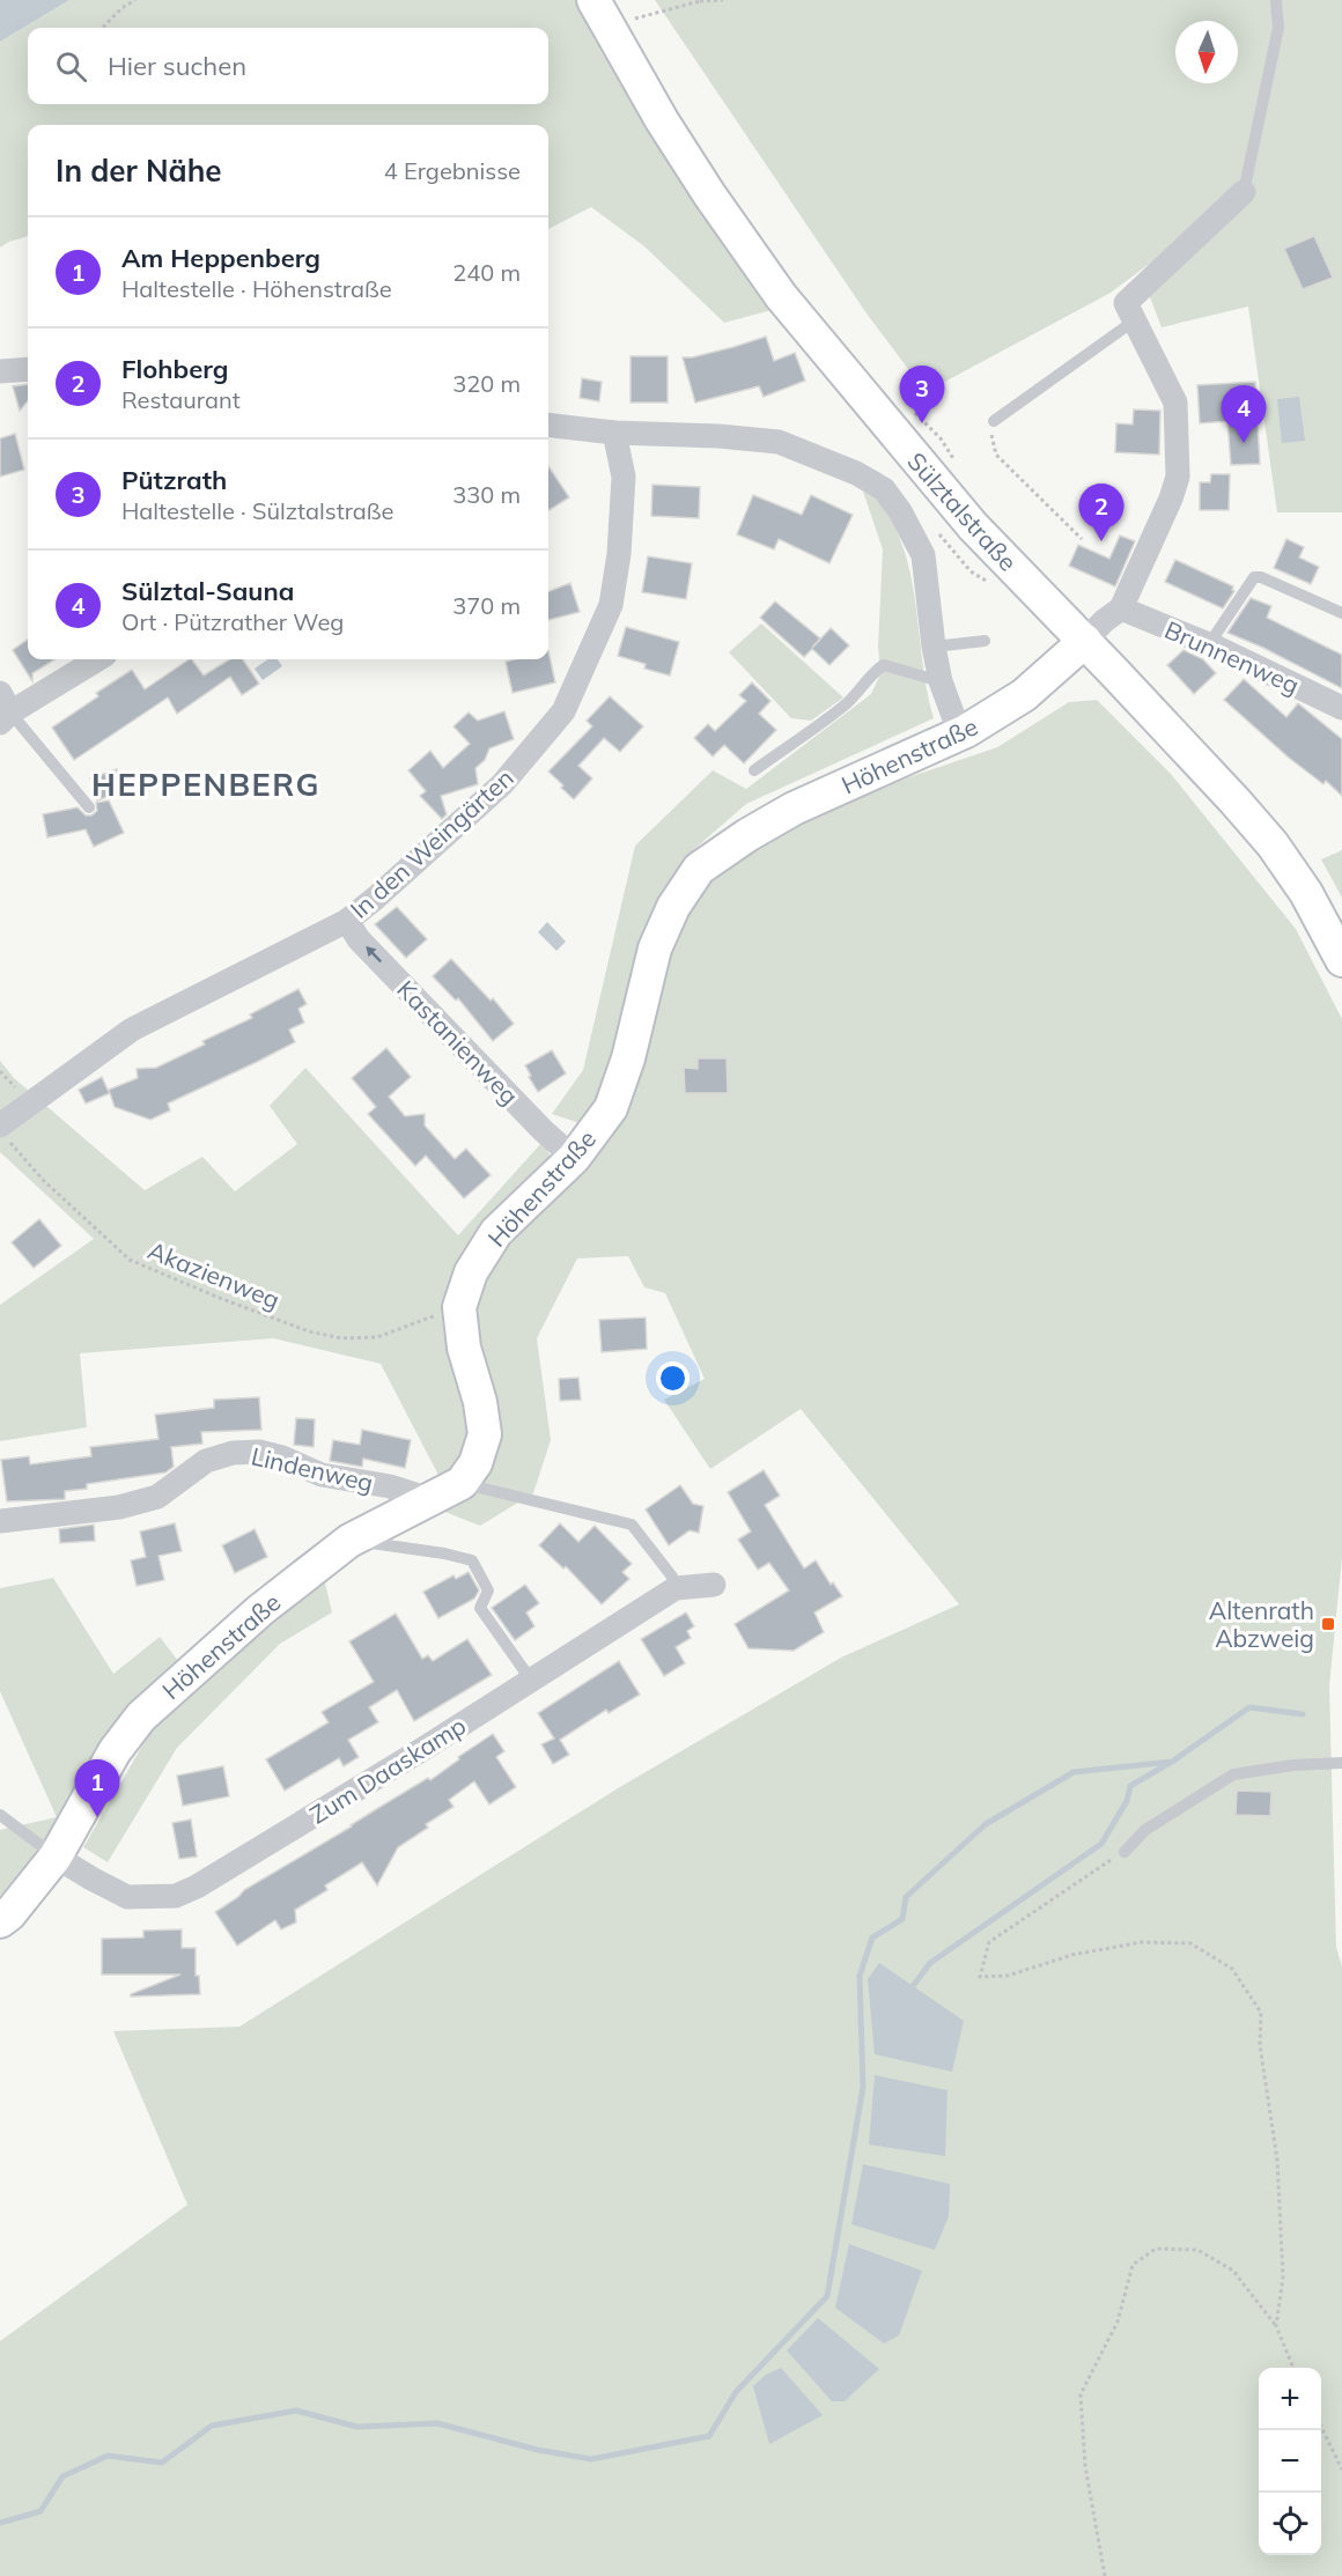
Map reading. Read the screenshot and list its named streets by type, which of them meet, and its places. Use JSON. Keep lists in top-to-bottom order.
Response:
{
  "streets": {
    "main road": ["Sülztalstraße", "Höhenstraße"],
    "street": [
      "Brunnenweg",
      "In den Weingärten",
      "Kastanienweg",
      "Lindenweg",
      "Zum Daaskamp"
    ],
    "path": ["Akazienweg"]
  },
  "crossings": [
    ["Sülztalstraße", "Höhenstraße"],
    ["Höhenstraße", "Kastanienweg"],
    ["Höhenstraße", "Akazienweg"],
    ["Höhenstraße", "Lindenweg"],
    ["Höhenstraße", "Zum Daaskamp"],
    ["In den Weingärten", "Kastanienweg"],
    ["In den Weingärten", "Akazienweg"]
  ],
  "one_way": ["Kastanienweg"],
  "districts": ["HEPPENBERG"],
  "places": {
    "transit": ["Altenrath Abzweig"]
  },
  "north": "bottom",
  "page": {
    "search": "Hier suchen",
    "heading": ["In der Nähe", "4 Ergebnisse"],
    "list": [
      {
        "mark": "1",
        "name": "Am Heppenberg",
        "note": "Haltestelle · Höhenstraße",
        "value": "240 m"
      },
      {
        "mark": "2",
        "name": "Flohberg",
        "note": "Restaurant",
        "value": "320 m"
      },
      {
        "mark": "3",
        "name": "Pützrath",
        "note": "Haltestelle · Sülztalstraße",
        "value": "330 m"
      },
      {
        "mark": "4",
        "name": "Sülztal-Sauna",
        "note": "Ort · Pützrather Weg",
        "value": "370 m"
      }
    ],
    "pins": [
      "3",
      "4",
      "2",
      "1"
    ],
    "map_buttons": ["+", "−"]
  }
}
